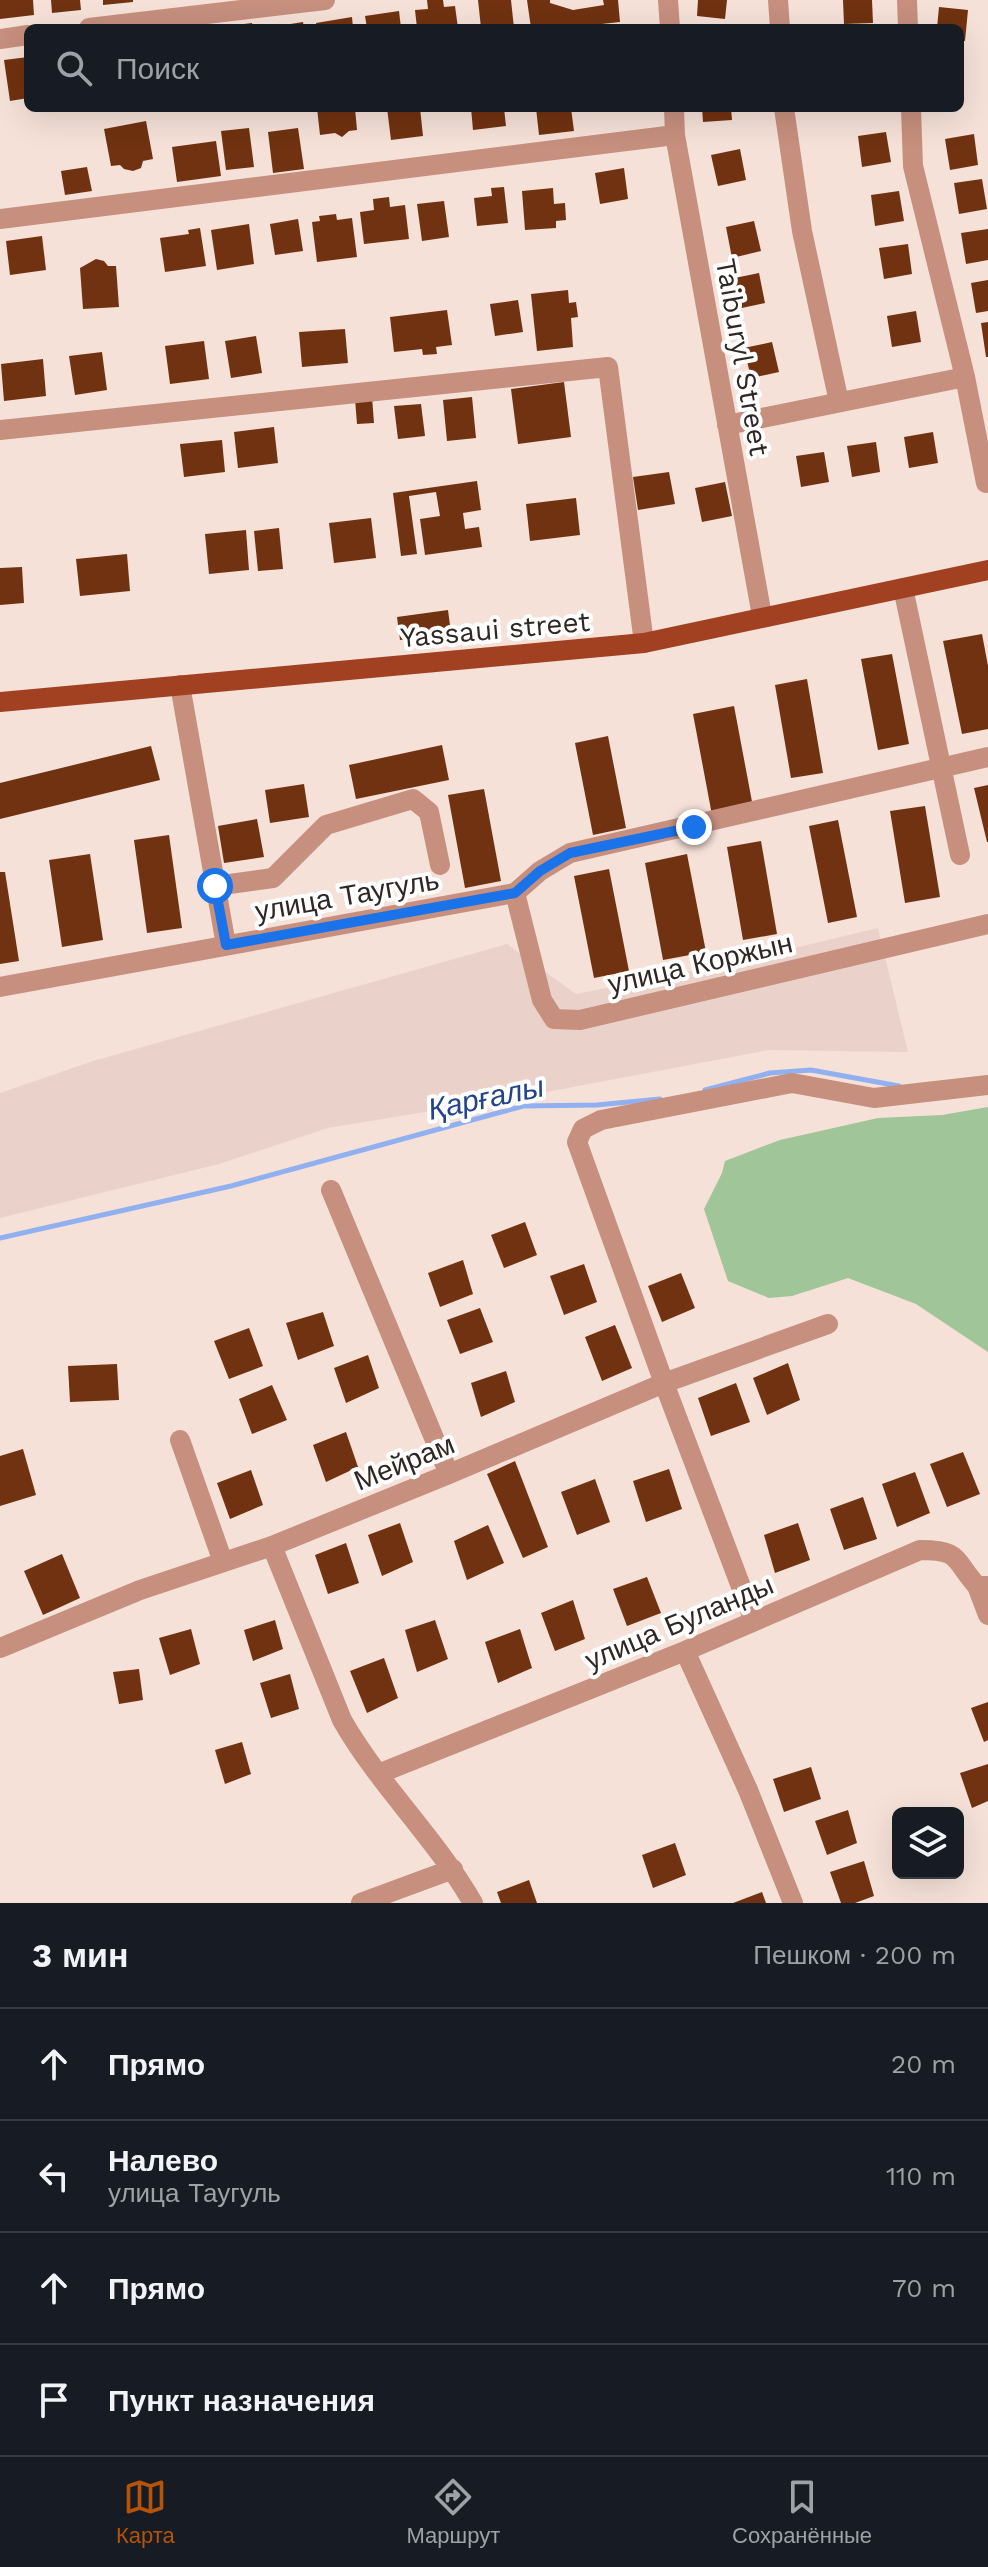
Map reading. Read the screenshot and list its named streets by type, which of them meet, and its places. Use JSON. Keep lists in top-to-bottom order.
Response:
{
  "streets": {
    "main road": ["Yassaui street"],
    "street": [
      "Taiburyl Street",
      "улица Таугуль",
      "улица Коржын",
      "Мейрам",
      "улица Буланды"
    ]
  },
  "crossings": [
    ["Taiburyl Street", "Yassaui street"],
    ["улица Таугуль", "улица Коржын"]
  ],
  "water": ["Қарғалы"],
  "page": {
    "search": "Поиск",
    "heading": ["3 мин", "Пешком · 200 m"],
    "list": [
      ["Прямо", "20 m"],
      ["Налево", "улица Таугуль", "110 m"],
      ["Прямо", "70 m"],
      "Пункт назначения"
    ],
    "nav": ["Карта", "Маршрут", "Сохранённые"]
  }
}
